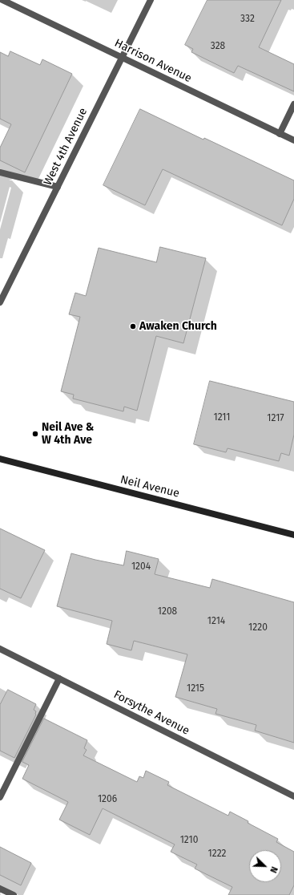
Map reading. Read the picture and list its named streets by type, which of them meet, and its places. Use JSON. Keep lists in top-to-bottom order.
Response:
{
  "streets": {
    "street": [
      "Harrison Avenue",
      "West 4th Avenue",
      "Neil Avenue",
      "Forsythe Avenue"
    ]
  },
  "crossings": [
    ["Harrison Avenue", "West 4th Avenue"]
  ],
  "places": ["Awaken Church", "Neil Ave & W 4th Ave"],
  "house_numbers": [
    "332",
    "328",
    "1211",
    "1217",
    "1204",
    "1208",
    "1214",
    "1220",
    "1215",
    "1206",
    "1210",
    "1222"
  ],
  "north": "bottom right"
}
